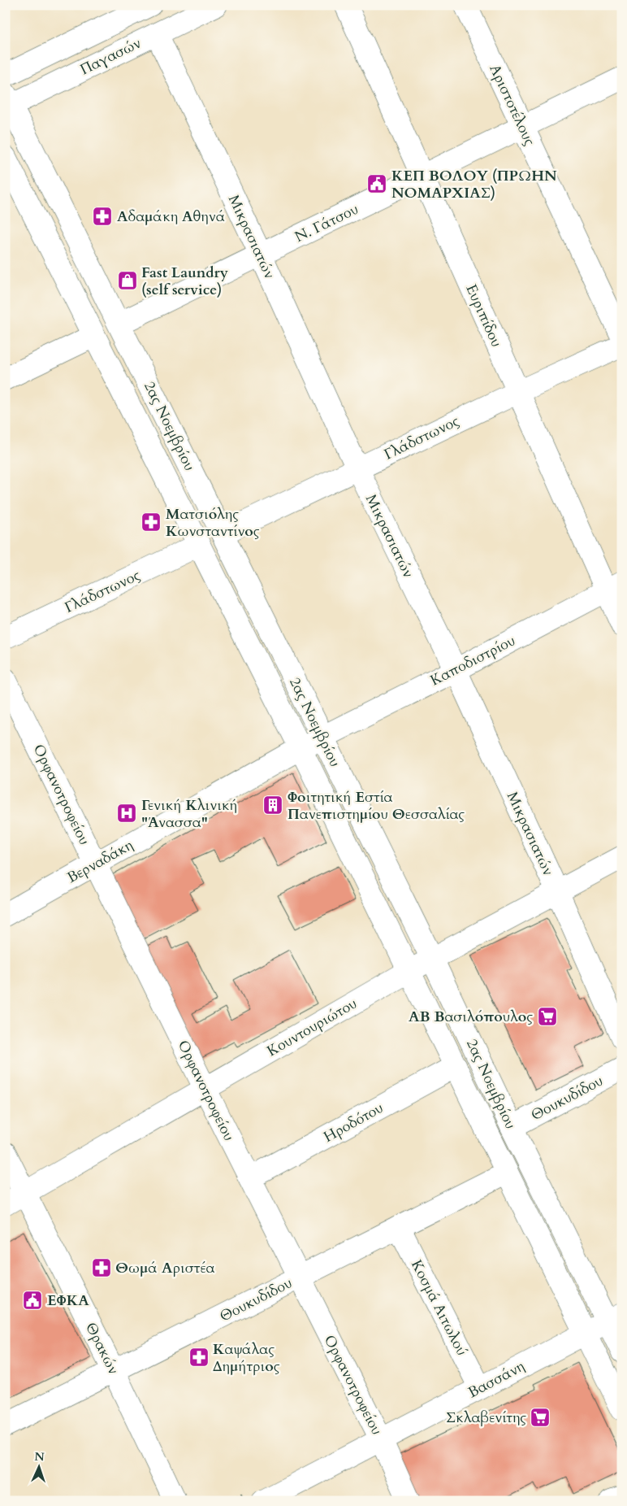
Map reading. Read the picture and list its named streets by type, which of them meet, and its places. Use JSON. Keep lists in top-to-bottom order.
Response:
{
  "streets": {
    "street": [
      "Παγασών",
      "Αριστοτέλους",
      "Ν. Γάτσου",
      "Μικρασιατών",
      "Ευριπίδου",
      "2ας Νοεμβρίου",
      "Γλάδστωνος",
      "Καποδιστρίου",
      "Ορφανοτροφείου",
      "Βερναδάκη",
      "Κουντουριώτου",
      "Θουκυδίδου",
      "Ηροδότου",
      "Κοσμά Αιτωλού",
      "Θρακών",
      "Βασσάνη"
    ]
  },
  "crossings": [
    ["Παγασών", "Μικρασιατών"],
    ["Παγασών", "2ας Νοεμβρίου"],
    ["Αριστοτέλους", "Ν. Γάτσου"],
    ["Ν. Γάτσου", "Μικρασιατών"],
    ["Ν. Γάτσου", "Ευριπίδου"],
    ["Ν. Γάτσου", "2ας Νοεμβρίου"],
    ["Μικρασιατών", "Γλάδστωνος"],
    ["Μικρασιατών", "Καποδιστρίου"],
    ["Μικρασιατών", "Κουντουριώτου"],
    ["Ευριπίδου", "Γλάδστωνος"],
    ["Ευριπίδου", "Καποδιστρίου"],
    ["2ας Νοεμβρίου", "Γλάδστωνος"],
    ["2ας Νοεμβρίου", "Καποδιστρίου"],
    ["2ας Νοεμβρίου", "Βερναδάκη"],
    ["2ας Νοεμβρίου", "Κουντουριώτου"],
    ["2ας Νοεμβρίου", "Θουκυδίδου"],
    ["2ας Νοεμβρίου", "Ηροδότου"],
    ["2ας Νοεμβρίου", "Βασσάνη"],
    ["Καποδιστρίου", "Βερναδάκη"],
    ["Ορφανοτροφείου", "Βερναδάκη"],
    ["Ορφανοτροφείου", "Κουντουριώτου"],
    ["Ορφανοτροφείου", "Θουκυδίδου"],
    ["Ορφανοτροφείου", "Ηροδότου"],
    ["Ορφανοτροφείου", "Βασσάνη"],
    ["Κουντουριώτου", "Θρακών"],
    ["Θουκυδίδου", "Κοσμά Αιτωλού"],
    ["Θουκυδίδου", "Θρακών"],
    ["Κοσμά Αιτωλού", "Βασσάνη"]
  ],
  "places": {
    "public building": ["ΚΕΠ ΒΟΛΟΥ (ΠΡΩΗΝ ΝΟΜΑΡΧΙΑΣ)", "ΕΦΚΑ"],
    "pharmacy": [
      "Αδαμάκη Αθηνά",
      "Ματσιόλης Κωνσταντίνος",
      "Θωμά Αριστέα",
      "Καψάλας Δημήτριος"
    ],
    "shop": ["Fast Laundry (self service)"],
    "building": ["Φοιτητική Εστία Πανεπιστημίου Θεσσαλίας"],
    "hospital": ["Γενική Κλινική \"Άνασσα\""],
    "supermarket": ["ΑΒ Βασιλόπουλος", "Σκλαβενίτης"]
  },
  "north": "top"
}
